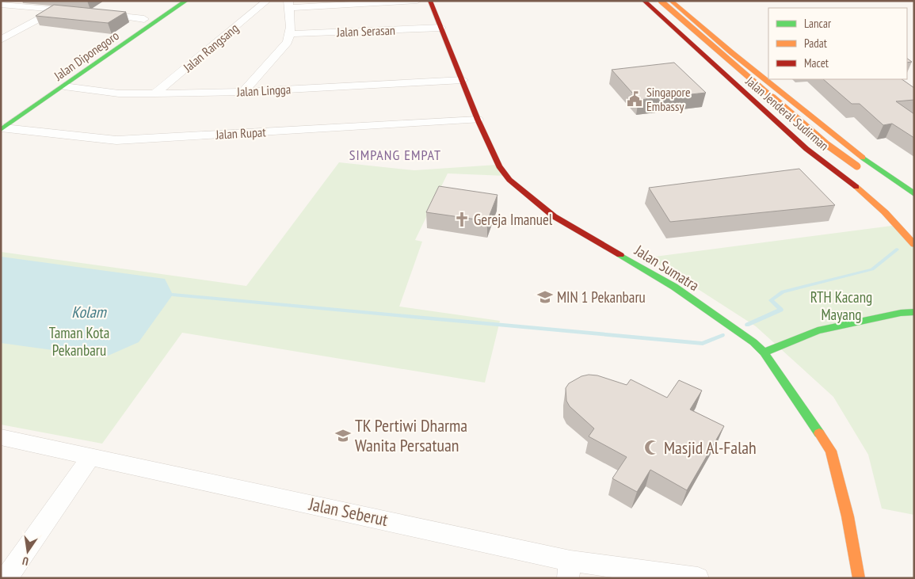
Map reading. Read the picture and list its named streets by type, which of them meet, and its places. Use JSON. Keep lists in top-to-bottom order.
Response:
{
  "streets": {
    "main road": ["Jalan Diponegoro", "Jalan Jenderal Sudirman", "Jalan Sumatra"],
    "street": [
      "Jalan Serasan",
      "Jalan Rangsang",
      "Jalan Lingga",
      "Jalan Rupat",
      "Jalan Seberut"
    ]
  },
  "crossings": [
    ["Jalan Serasan", "Jalan Sumatra"],
    ["Jalan Rangsang", "Jalan Lingga"],
    ["Jalan Diponegoro", "Jalan Lingga"],
    ["Jalan Diponegoro", "Jalan Rupat"],
    ["Jalan Lingga", "Jalan Sumatra"],
    ["Jalan Rupat", "Jalan Sumatra"]
  ],
  "districts": ["SIMPANG EMPAT"],
  "water": ["Kolam"],
  "parks": ["RTH Kacang Mayang", "Taman Kota Pekanbaru"],
  "places": {
    "public building": ["Singapore Embassy"],
    "church": ["Gereja Imanuel"],
    "school or university": ["MIN 1 Pekanbaru", "TK Pertiwi Dharma Wanita Persatuan"],
    "mosque": ["Masjid Al-Falah"]
  },
  "legend": ["Lancar", "Padat", "Macet"],
  "north": "bottom"
}
